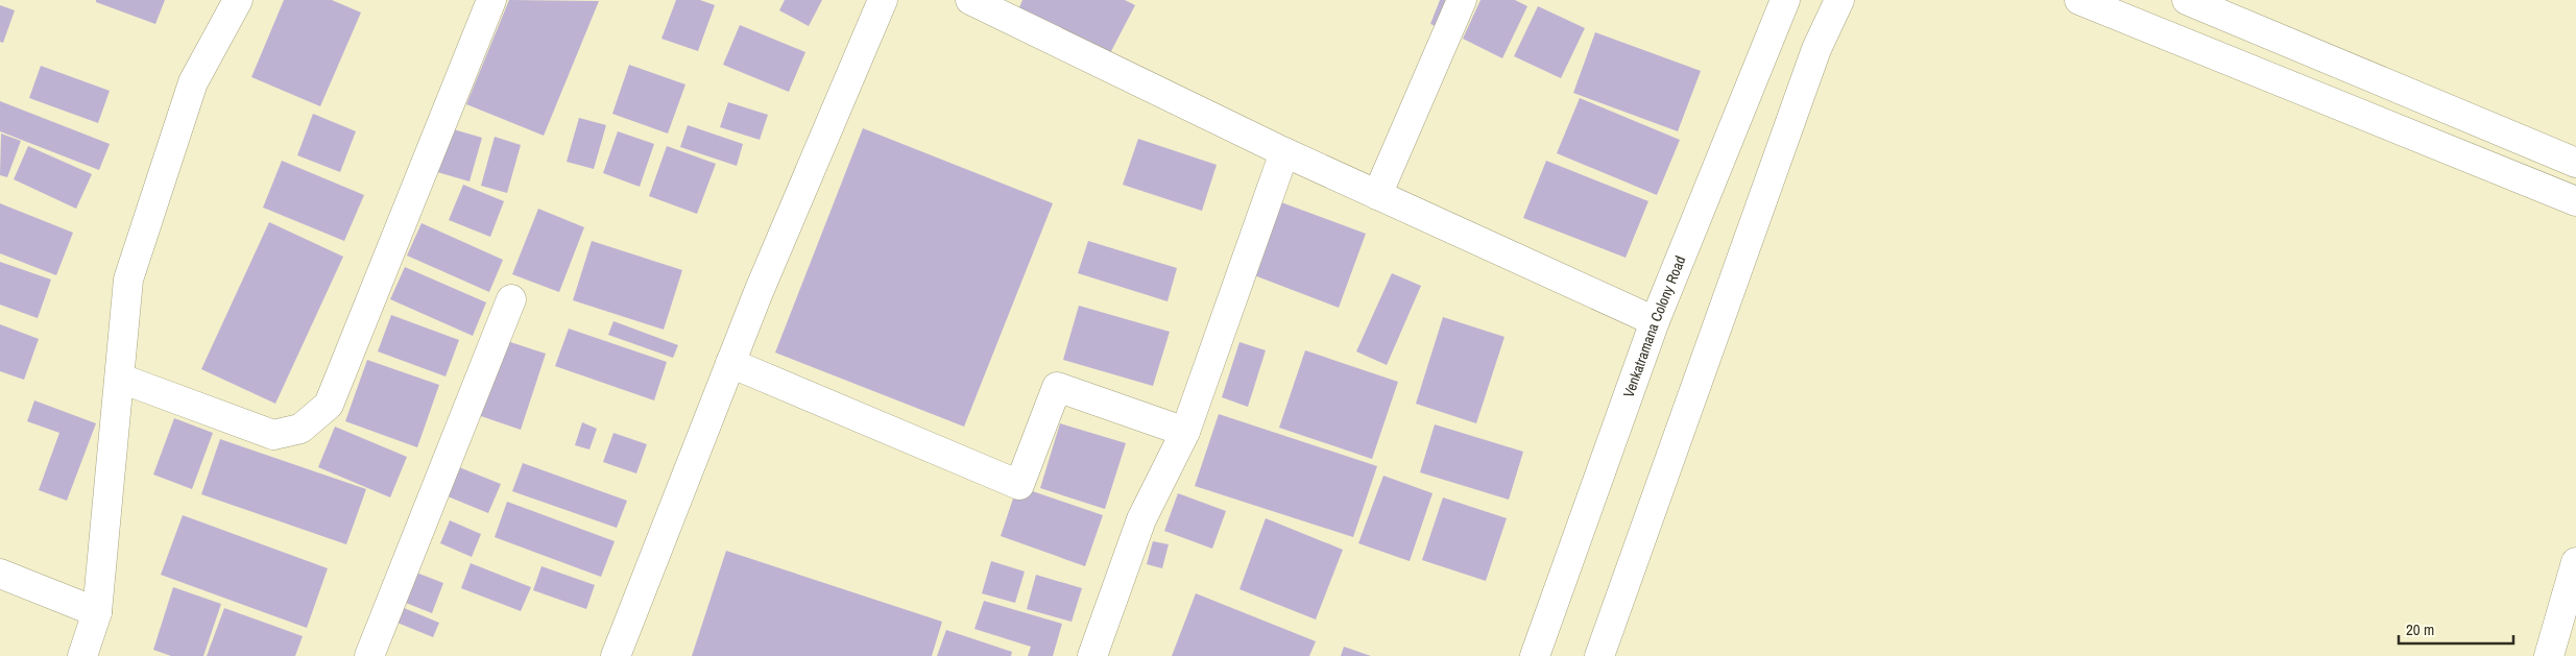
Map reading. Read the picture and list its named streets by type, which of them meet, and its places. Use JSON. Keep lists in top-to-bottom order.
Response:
{
  "streets": {
    "street": ["Venkatramana Colony Road"]
  },
  "scale_bar": "20 m"
}
